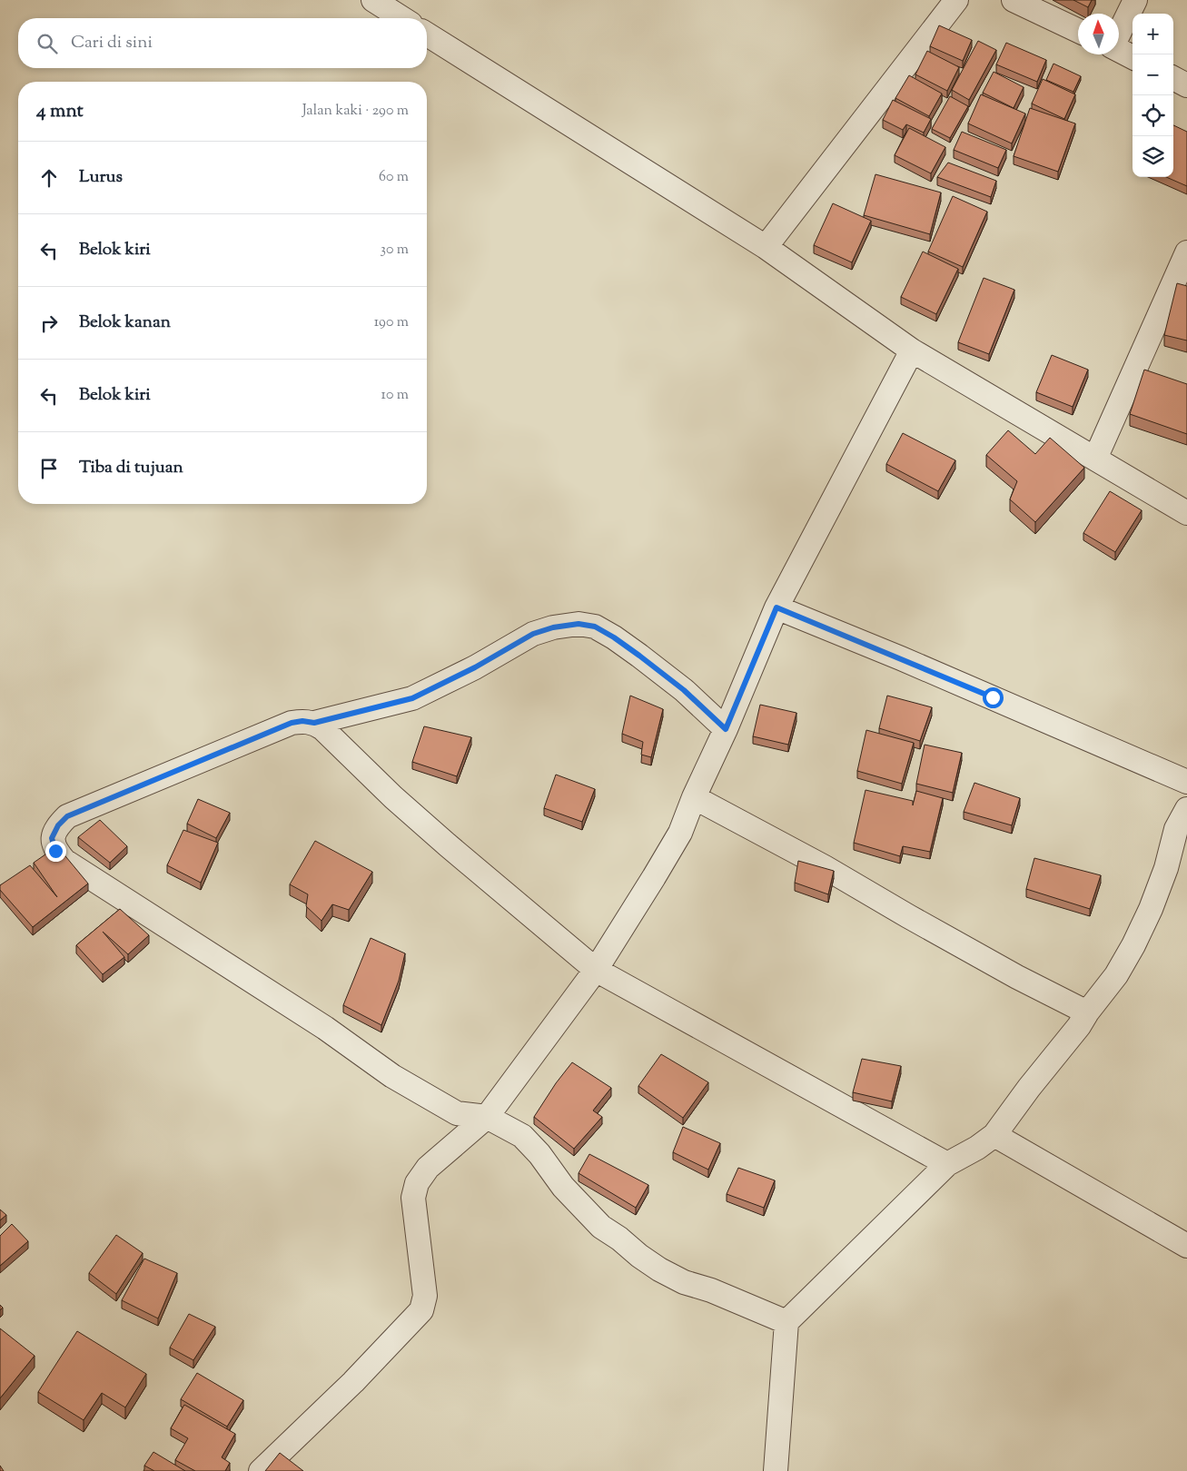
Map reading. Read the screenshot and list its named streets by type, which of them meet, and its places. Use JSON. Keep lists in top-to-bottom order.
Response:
{
  "north": "top",
  "page": {
    "map_buttons": ["+", "−"],
    "search": "Cari di sini",
    "heading": ["4 mnt", "Jalan kaki · 290 m"],
    "list": [
      ["Lurus", "60 m"],
      ["Belok kiri", "30 m"],
      ["Belok kanan", "190 m"],
      ["Belok kiri", "10 m"],
      "Tiba di tujuan"
    ]
  }
}
